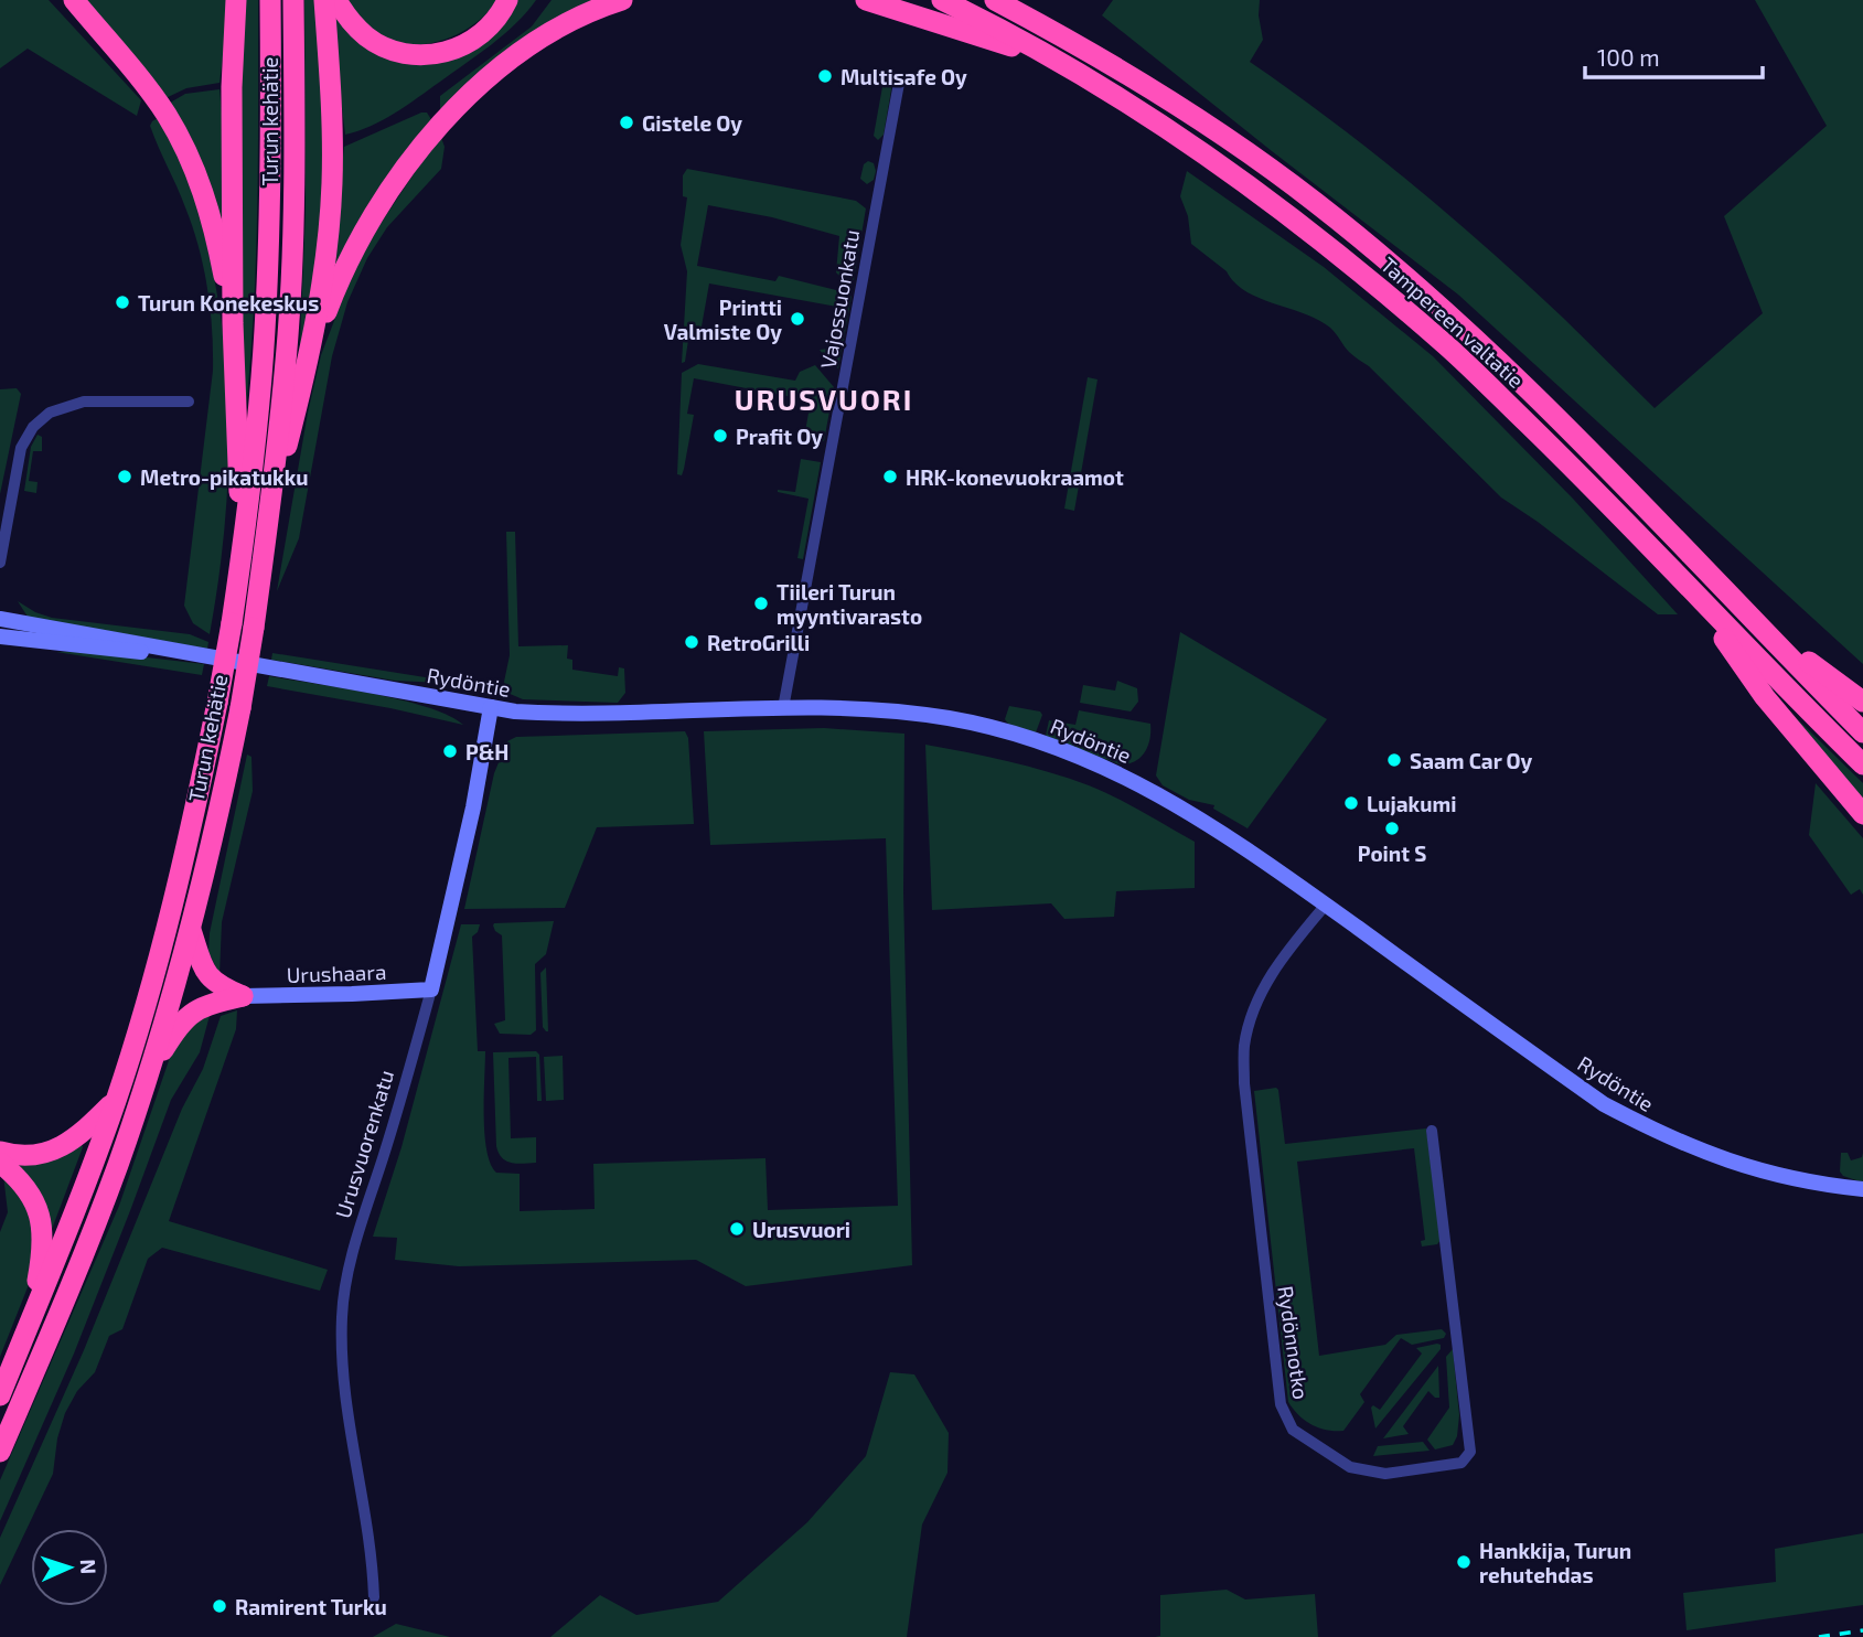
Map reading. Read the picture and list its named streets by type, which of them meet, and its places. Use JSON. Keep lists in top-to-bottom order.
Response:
{
  "streets": {
    "highway": ["Turun kehätie", "Tampereen valtatie"],
    "street": [
      "Vajossuonkatu",
      "Rydöntie",
      "Urushaara",
      "Urusvuorenkatu",
      "Rydönnotko"
    ]
  },
  "crossings": [
    ["Vajossuonkatu", "Rydöntie"],
    ["Rydöntie", "Urusvuorenkatu"],
    ["Rydöntie", "Rydönnotko"],
    ["Urushaara", "Urusvuorenkatu"]
  ],
  "districts": ["URUSVUORI"],
  "places": [
    "Multisafe Oy",
    "Gistele Oy",
    "Turun Konekeskus",
    "Printti Valmiste Oy",
    "Prafit Oy",
    "Metro-pikatukku",
    "HRK-konevuokraamot",
    "Tiileri Turun myyntivarasto",
    "RetroGrilli",
    "P&H",
    "Saam Car Oy",
    "Lujakumi",
    "Point S",
    "Urusvuori",
    "Hankkija, Turun rehutehdas",
    "Ramirent Turku"
  ],
  "scale_bar": "100 m",
  "north": "right"
}
